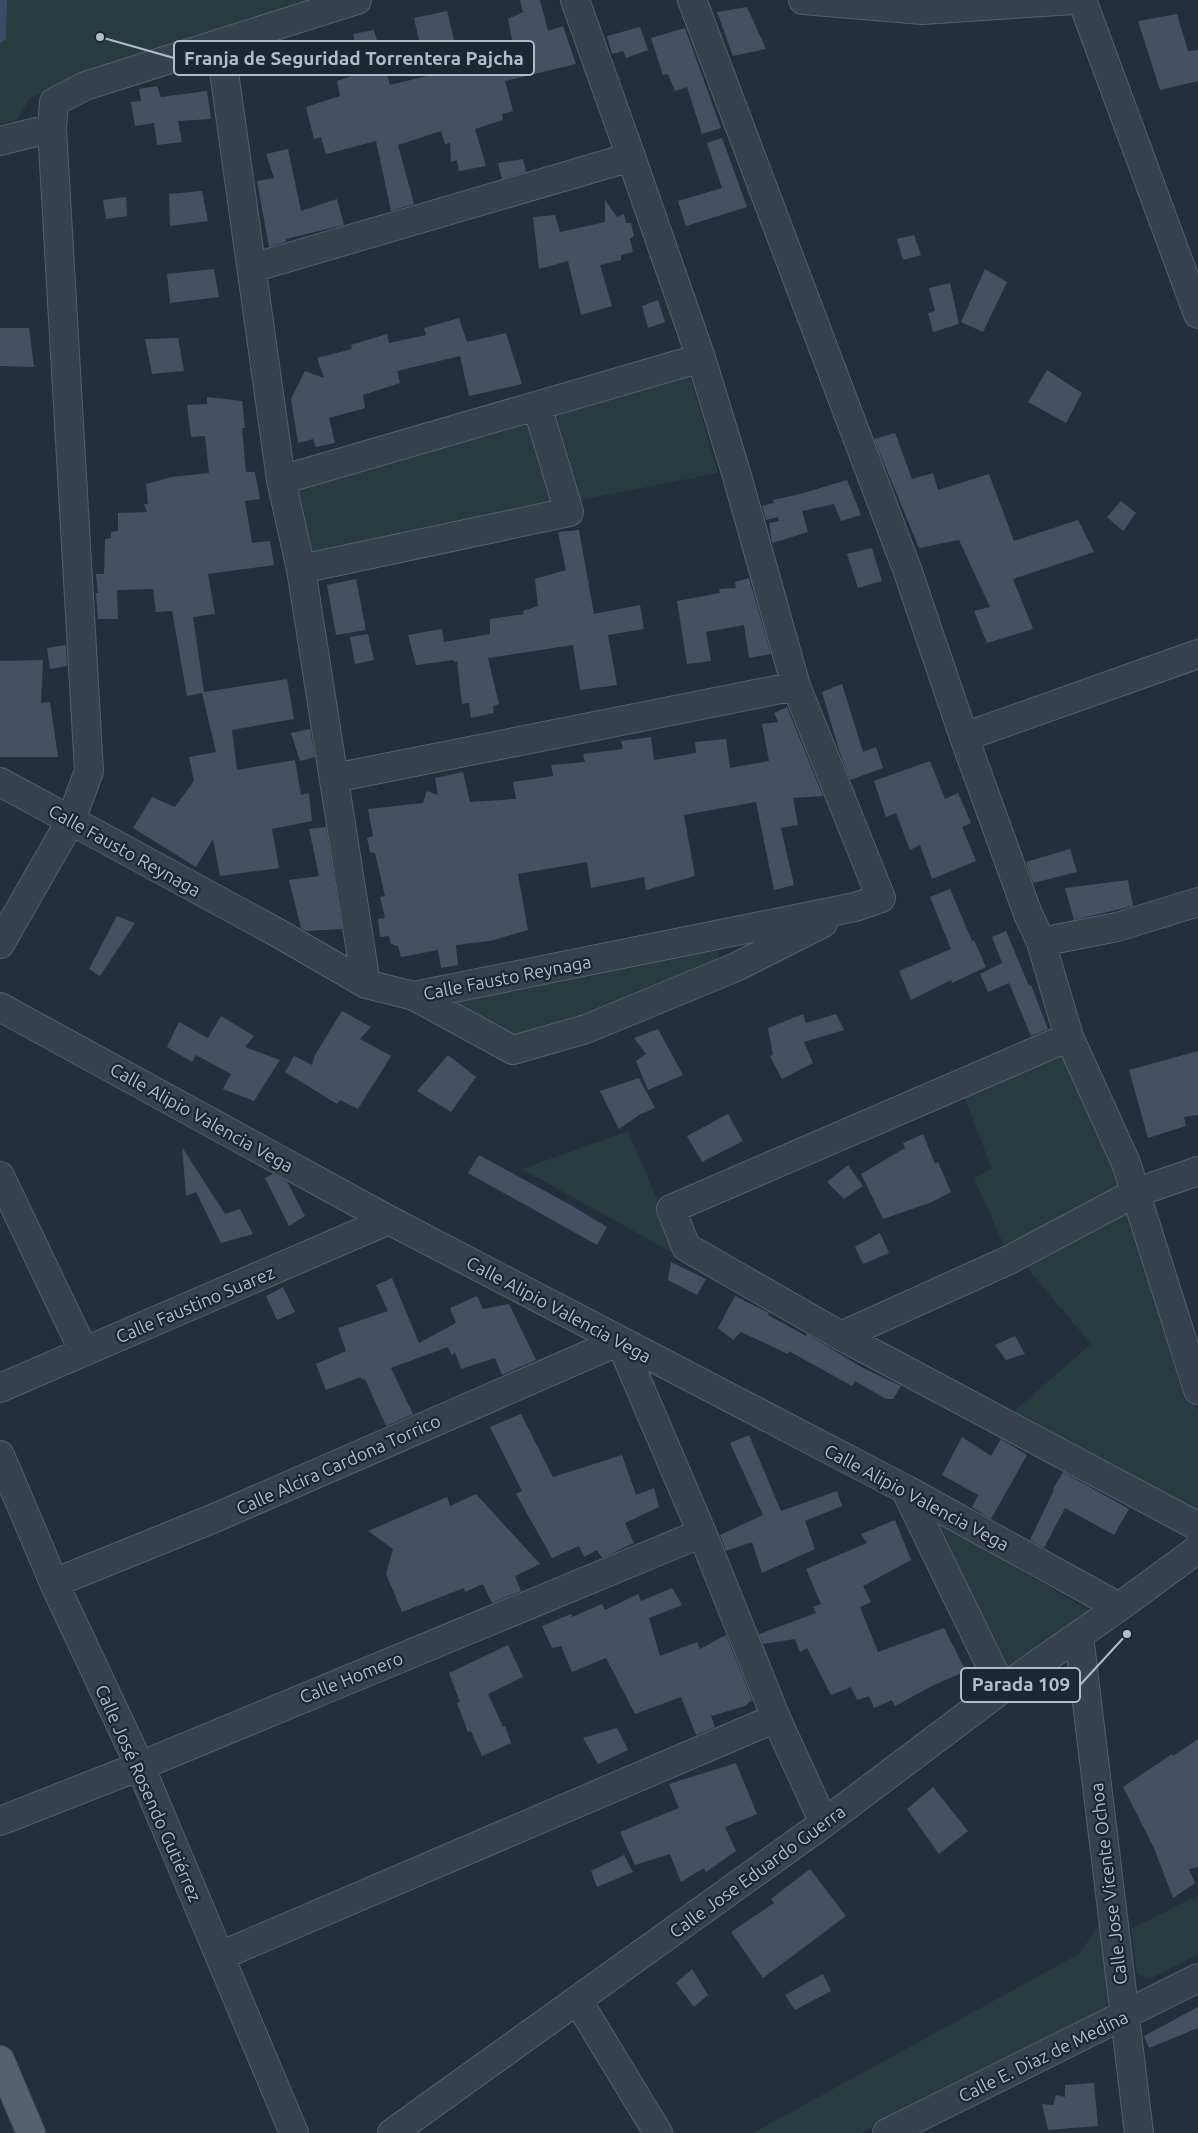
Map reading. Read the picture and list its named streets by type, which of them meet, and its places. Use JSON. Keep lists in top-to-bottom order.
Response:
{
  "streets": {
    "street": [
      "Calle Fausto Reynaga",
      "Calle Alipio Valencia Vega",
      "Calle Faustino Suarez",
      "Calle Alcira Cardona Torrico",
      "Calle Homero",
      "Calle José Rosendo Gutiérrez",
      "Calle Jose Eduardo Guerra",
      "Calle Jose Vicente Ochoa",
      "Calle E. Diaz de Medina"
    ]
  },
  "crossings": [
    ["Calle Alipio Valencia Vega", "Calle Faustino Suarez"],
    ["Calle Alipio Valencia Vega", "Calle Alcira Cardona Torrico"],
    ["Calle Alipio Valencia Vega", "Calle Jose Eduardo Guerra"],
    ["Calle Alcira Cardona Torrico", "Calle José Rosendo Gutiérrez"],
    ["Calle Homero", "Calle José Rosendo Gutiérrez"],
    ["Calle Jose Eduardo Guerra", "Calle Jose Vicente Ochoa"],
    ["Calle Jose Vicente Ochoa", "Calle E. Diaz de Medina"]
  ],
  "places": ["Franja de Seguridad Torrentera Pajcha", "Parada 109"]
}
